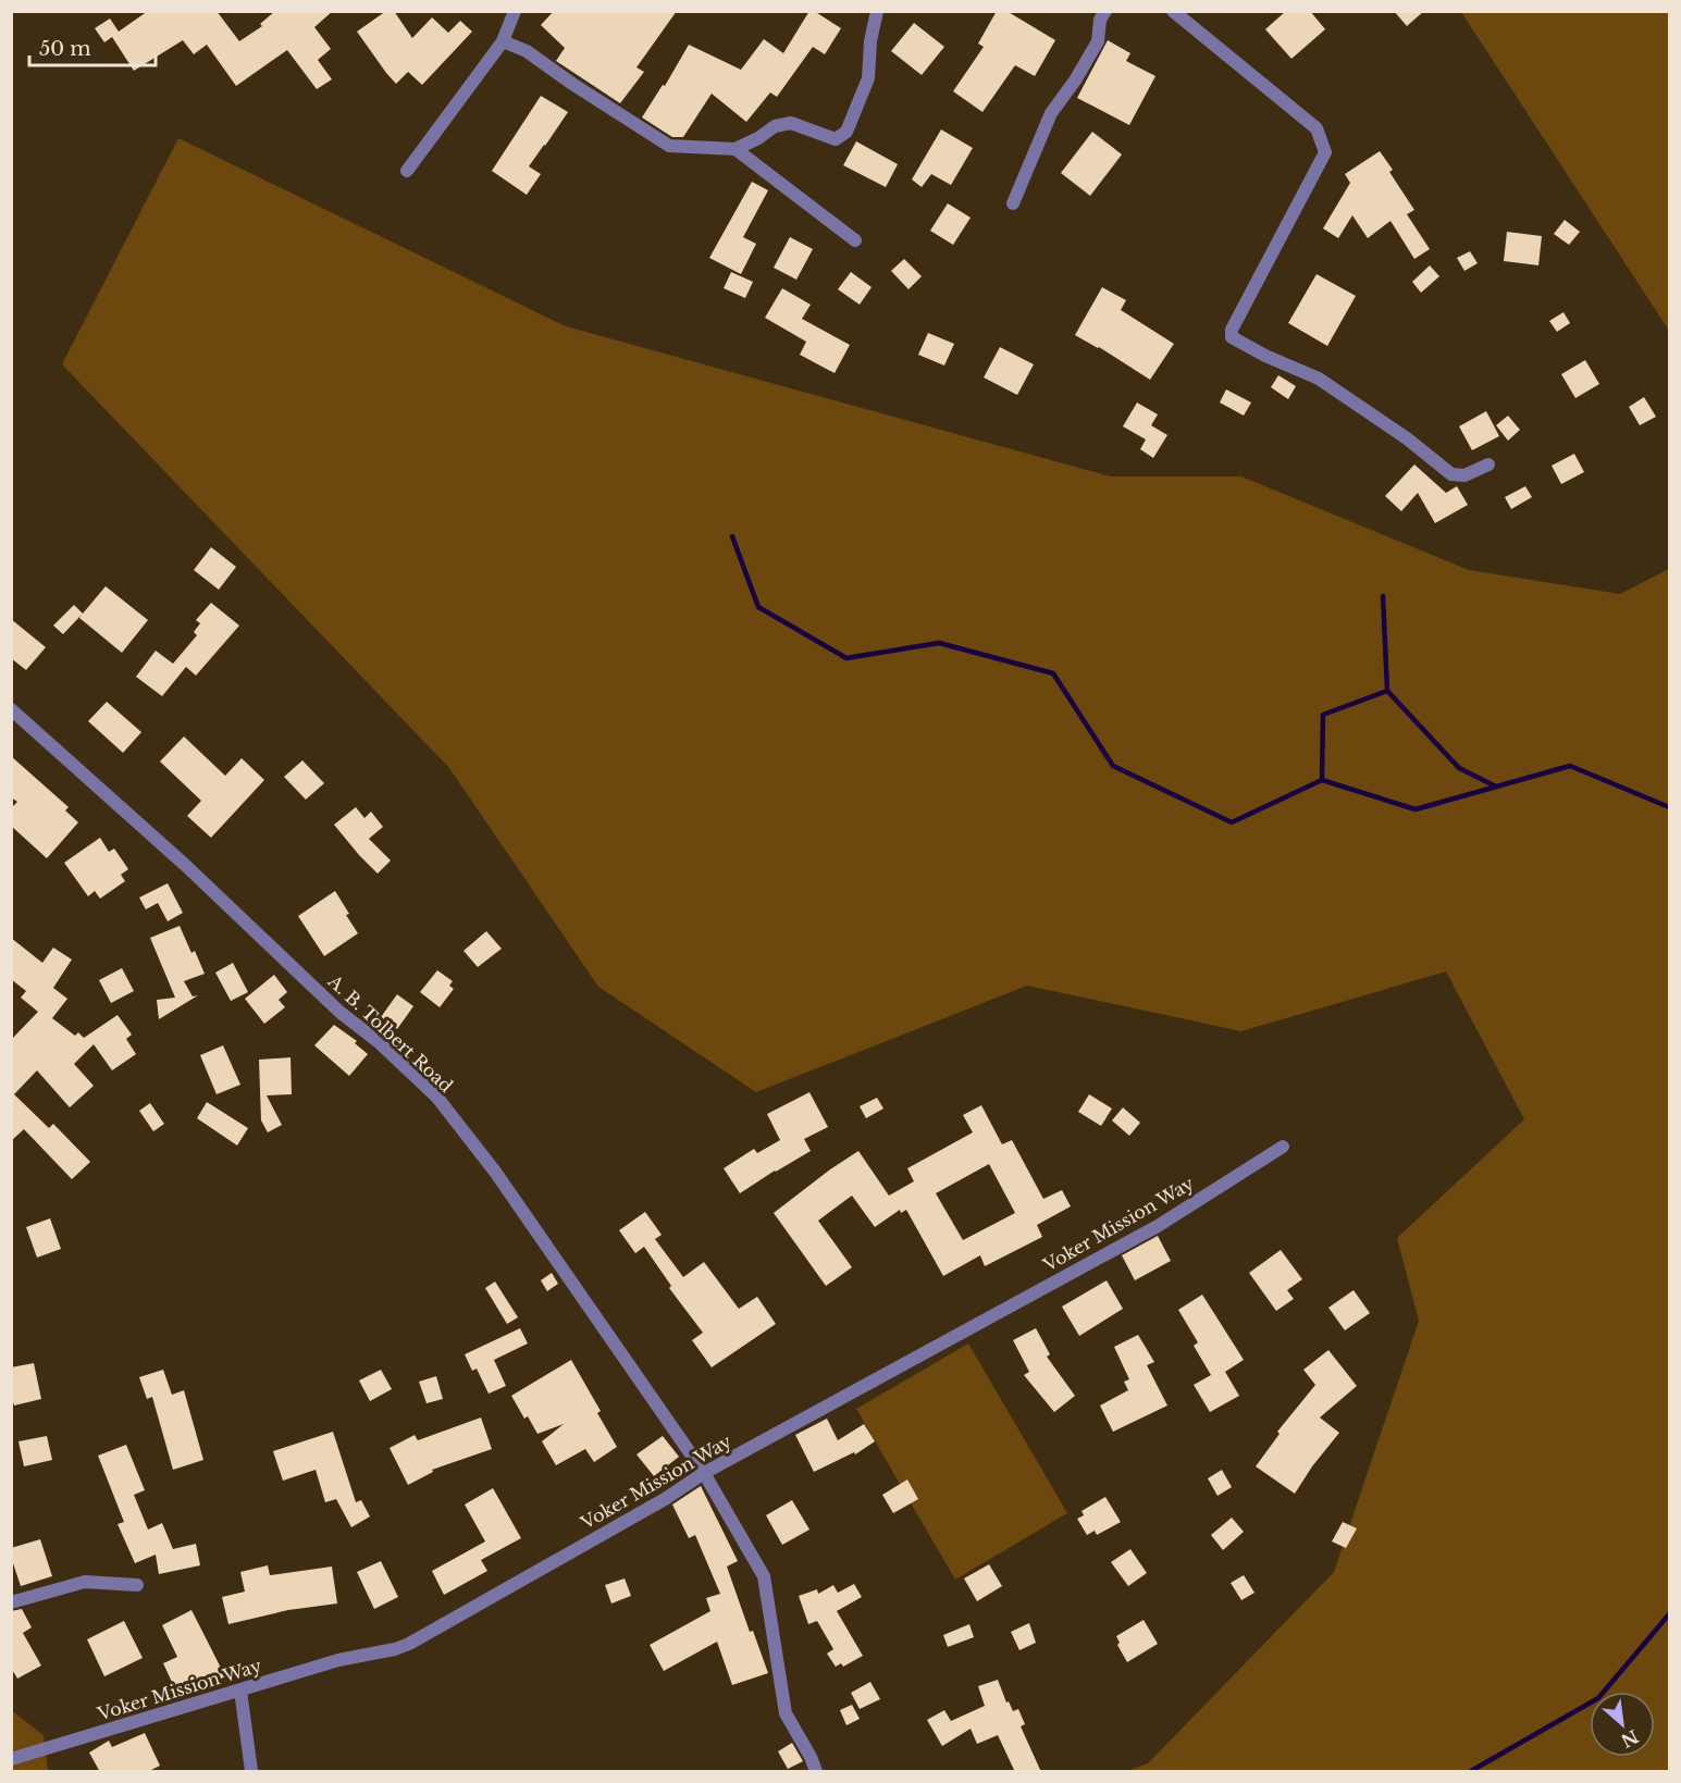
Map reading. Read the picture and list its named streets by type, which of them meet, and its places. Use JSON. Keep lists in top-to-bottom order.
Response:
{
  "streets": {
    "street": ["A. B. Tolbert Road", "Voker Mission Way"]
  },
  "crossings": [
    ["A. B. Tolbert Road", "Voker Mission Way"]
  ],
  "scale_bar": "50 m",
  "north": "bottom right"
}
